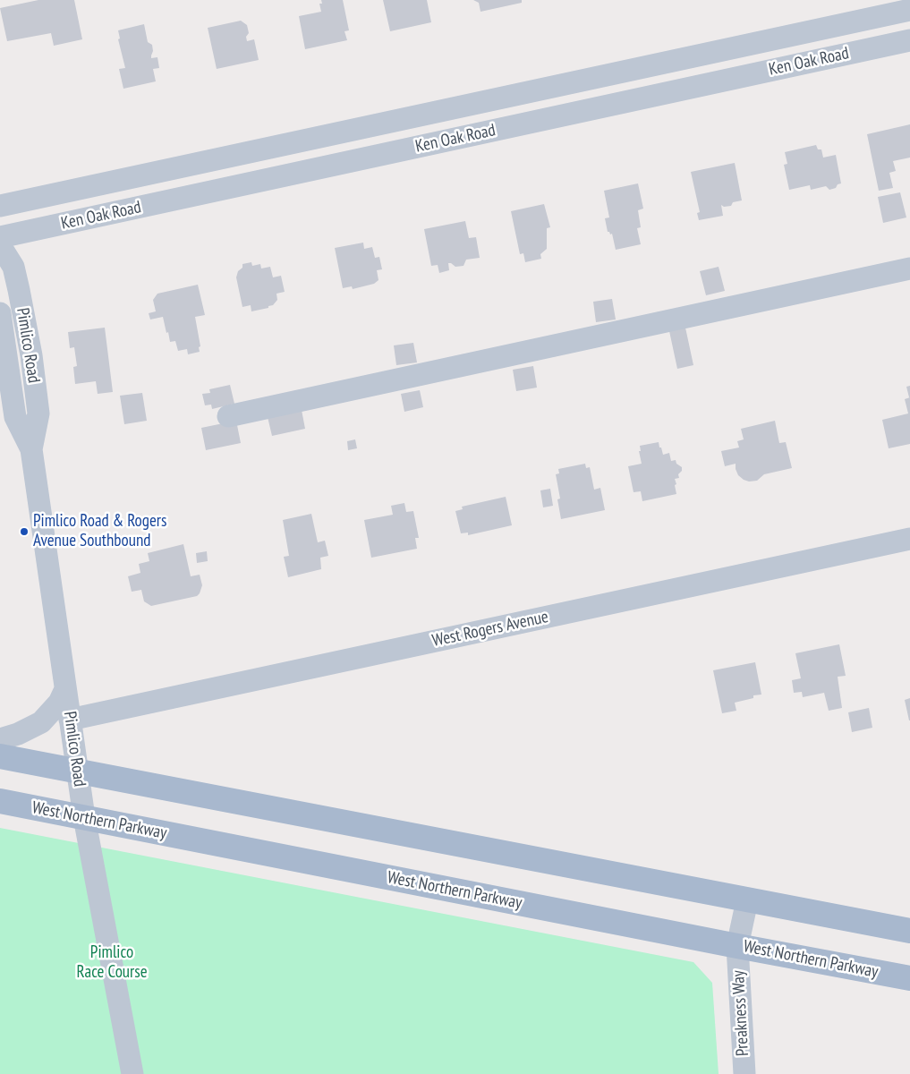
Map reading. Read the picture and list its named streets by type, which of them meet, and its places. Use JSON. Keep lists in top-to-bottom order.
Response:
{
  "streets": {
    "main road": ["West Northern Parkway"],
    "street": [
      "Ken Oak Road",
      "Pimlico Road",
      "West Rogers Avenue",
      "Preakness Way"
    ]
  },
  "crossings": [
    ["Pimlico Road", "West Rogers Avenue"],
    ["Pimlico Road", "West Northern Parkway"],
    ["West Northern Parkway", "Preakness Way"]
  ],
  "parks": ["Pimlico Race Course"],
  "places": ["Pimlico Road & Rogers Avenue Southbound"]
}
